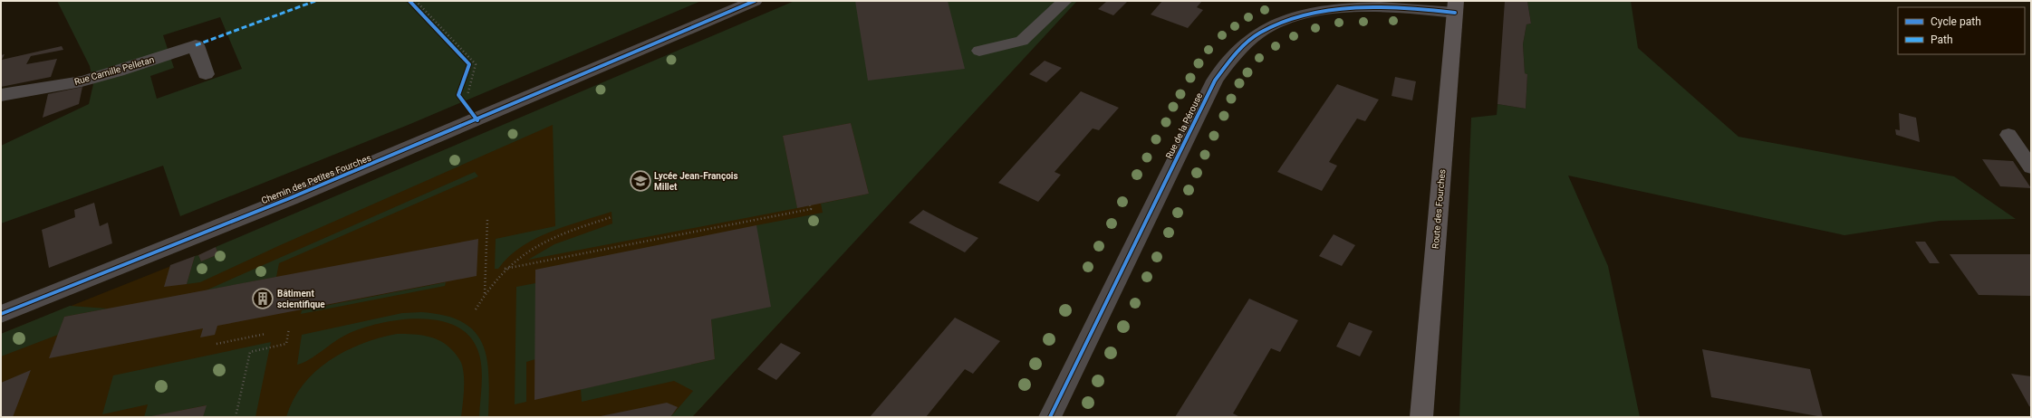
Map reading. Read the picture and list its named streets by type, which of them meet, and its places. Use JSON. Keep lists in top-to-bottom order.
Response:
{
  "streets": {
    "main road": ["Route des Fourches"],
    "street": ["Rue Camille Pelletan", "Rue de la Pérouse", "Chemin des Petites Fourches"]
  },
  "crossings": [
    ["Rue de la Pérouse", "Route des Fourches"]
  ],
  "places": {
    "school or university": ["Lycée Jean-François Millet"],
    "building": ["Bâtiment scientifique"]
  },
  "legend": ["Cycle path", "Path"]
}
